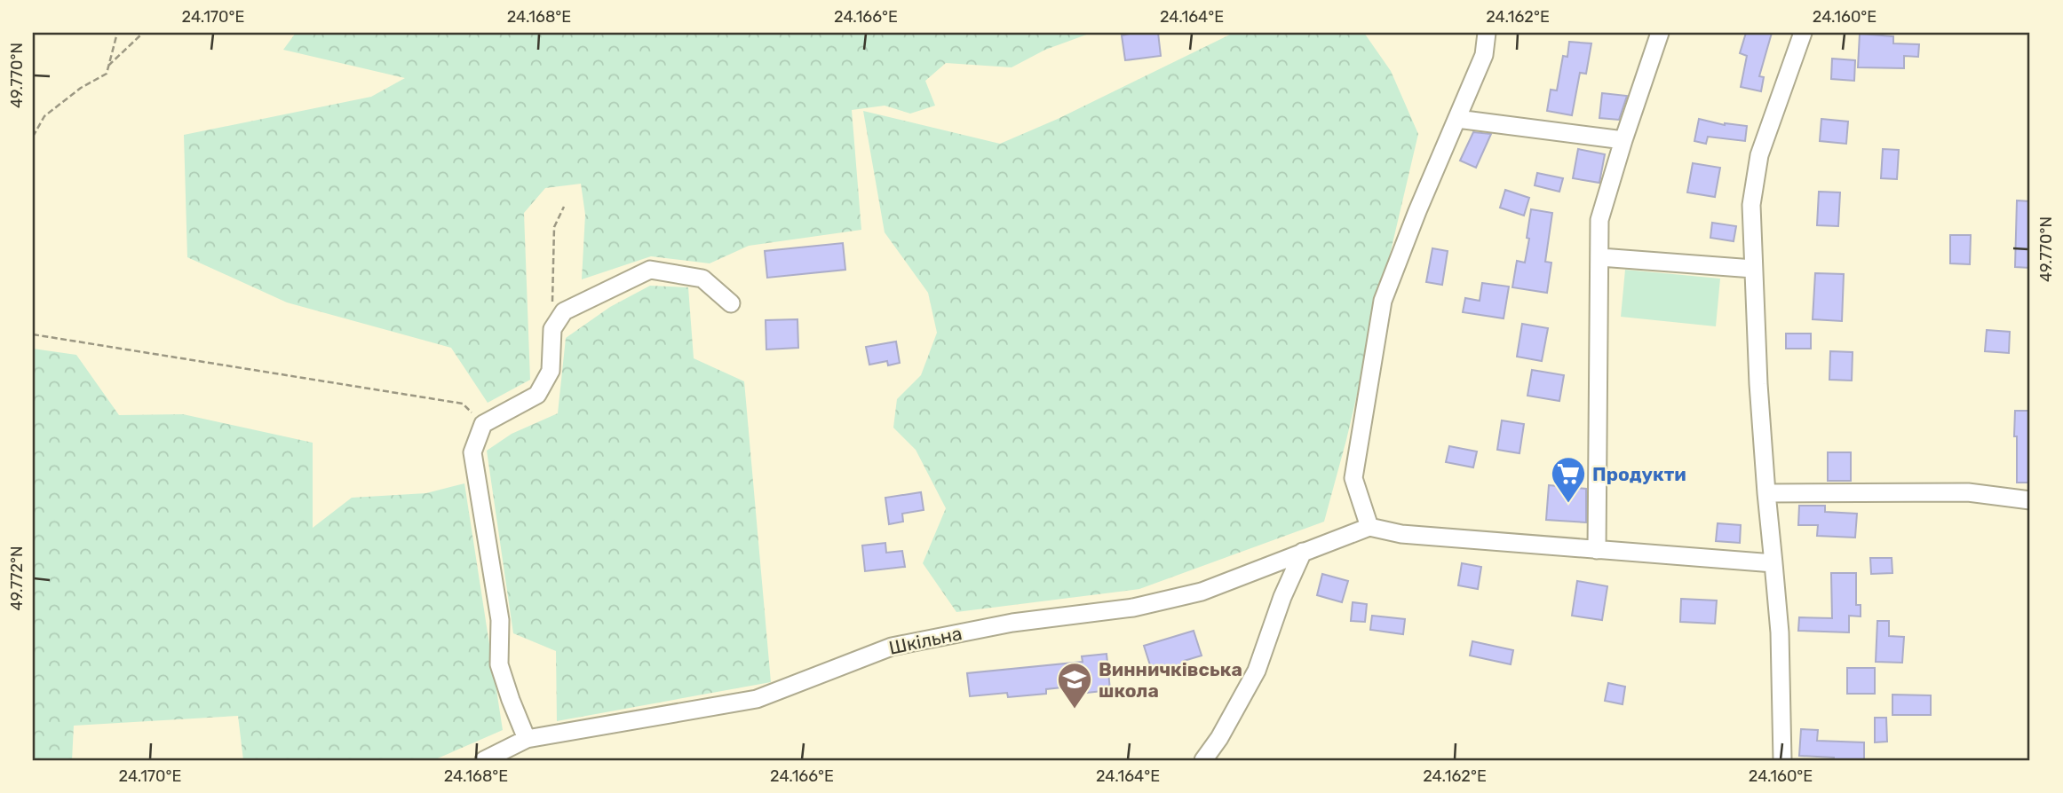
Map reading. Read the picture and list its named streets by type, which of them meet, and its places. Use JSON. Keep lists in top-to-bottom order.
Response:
{
  "streets": {
    "street": ["Шкільна"]
  },
  "places": {
    "supermarket": ["Продукти"],
    "school or university": ["Винничківська школа"]
  },
  "coordinates": [
    "24.170°E",
    "24.168°E",
    "24.166°E",
    "24.164°E",
    "24.162°E",
    "24.160°E",
    "49.770°N",
    "49.772°N"
  ]
}
